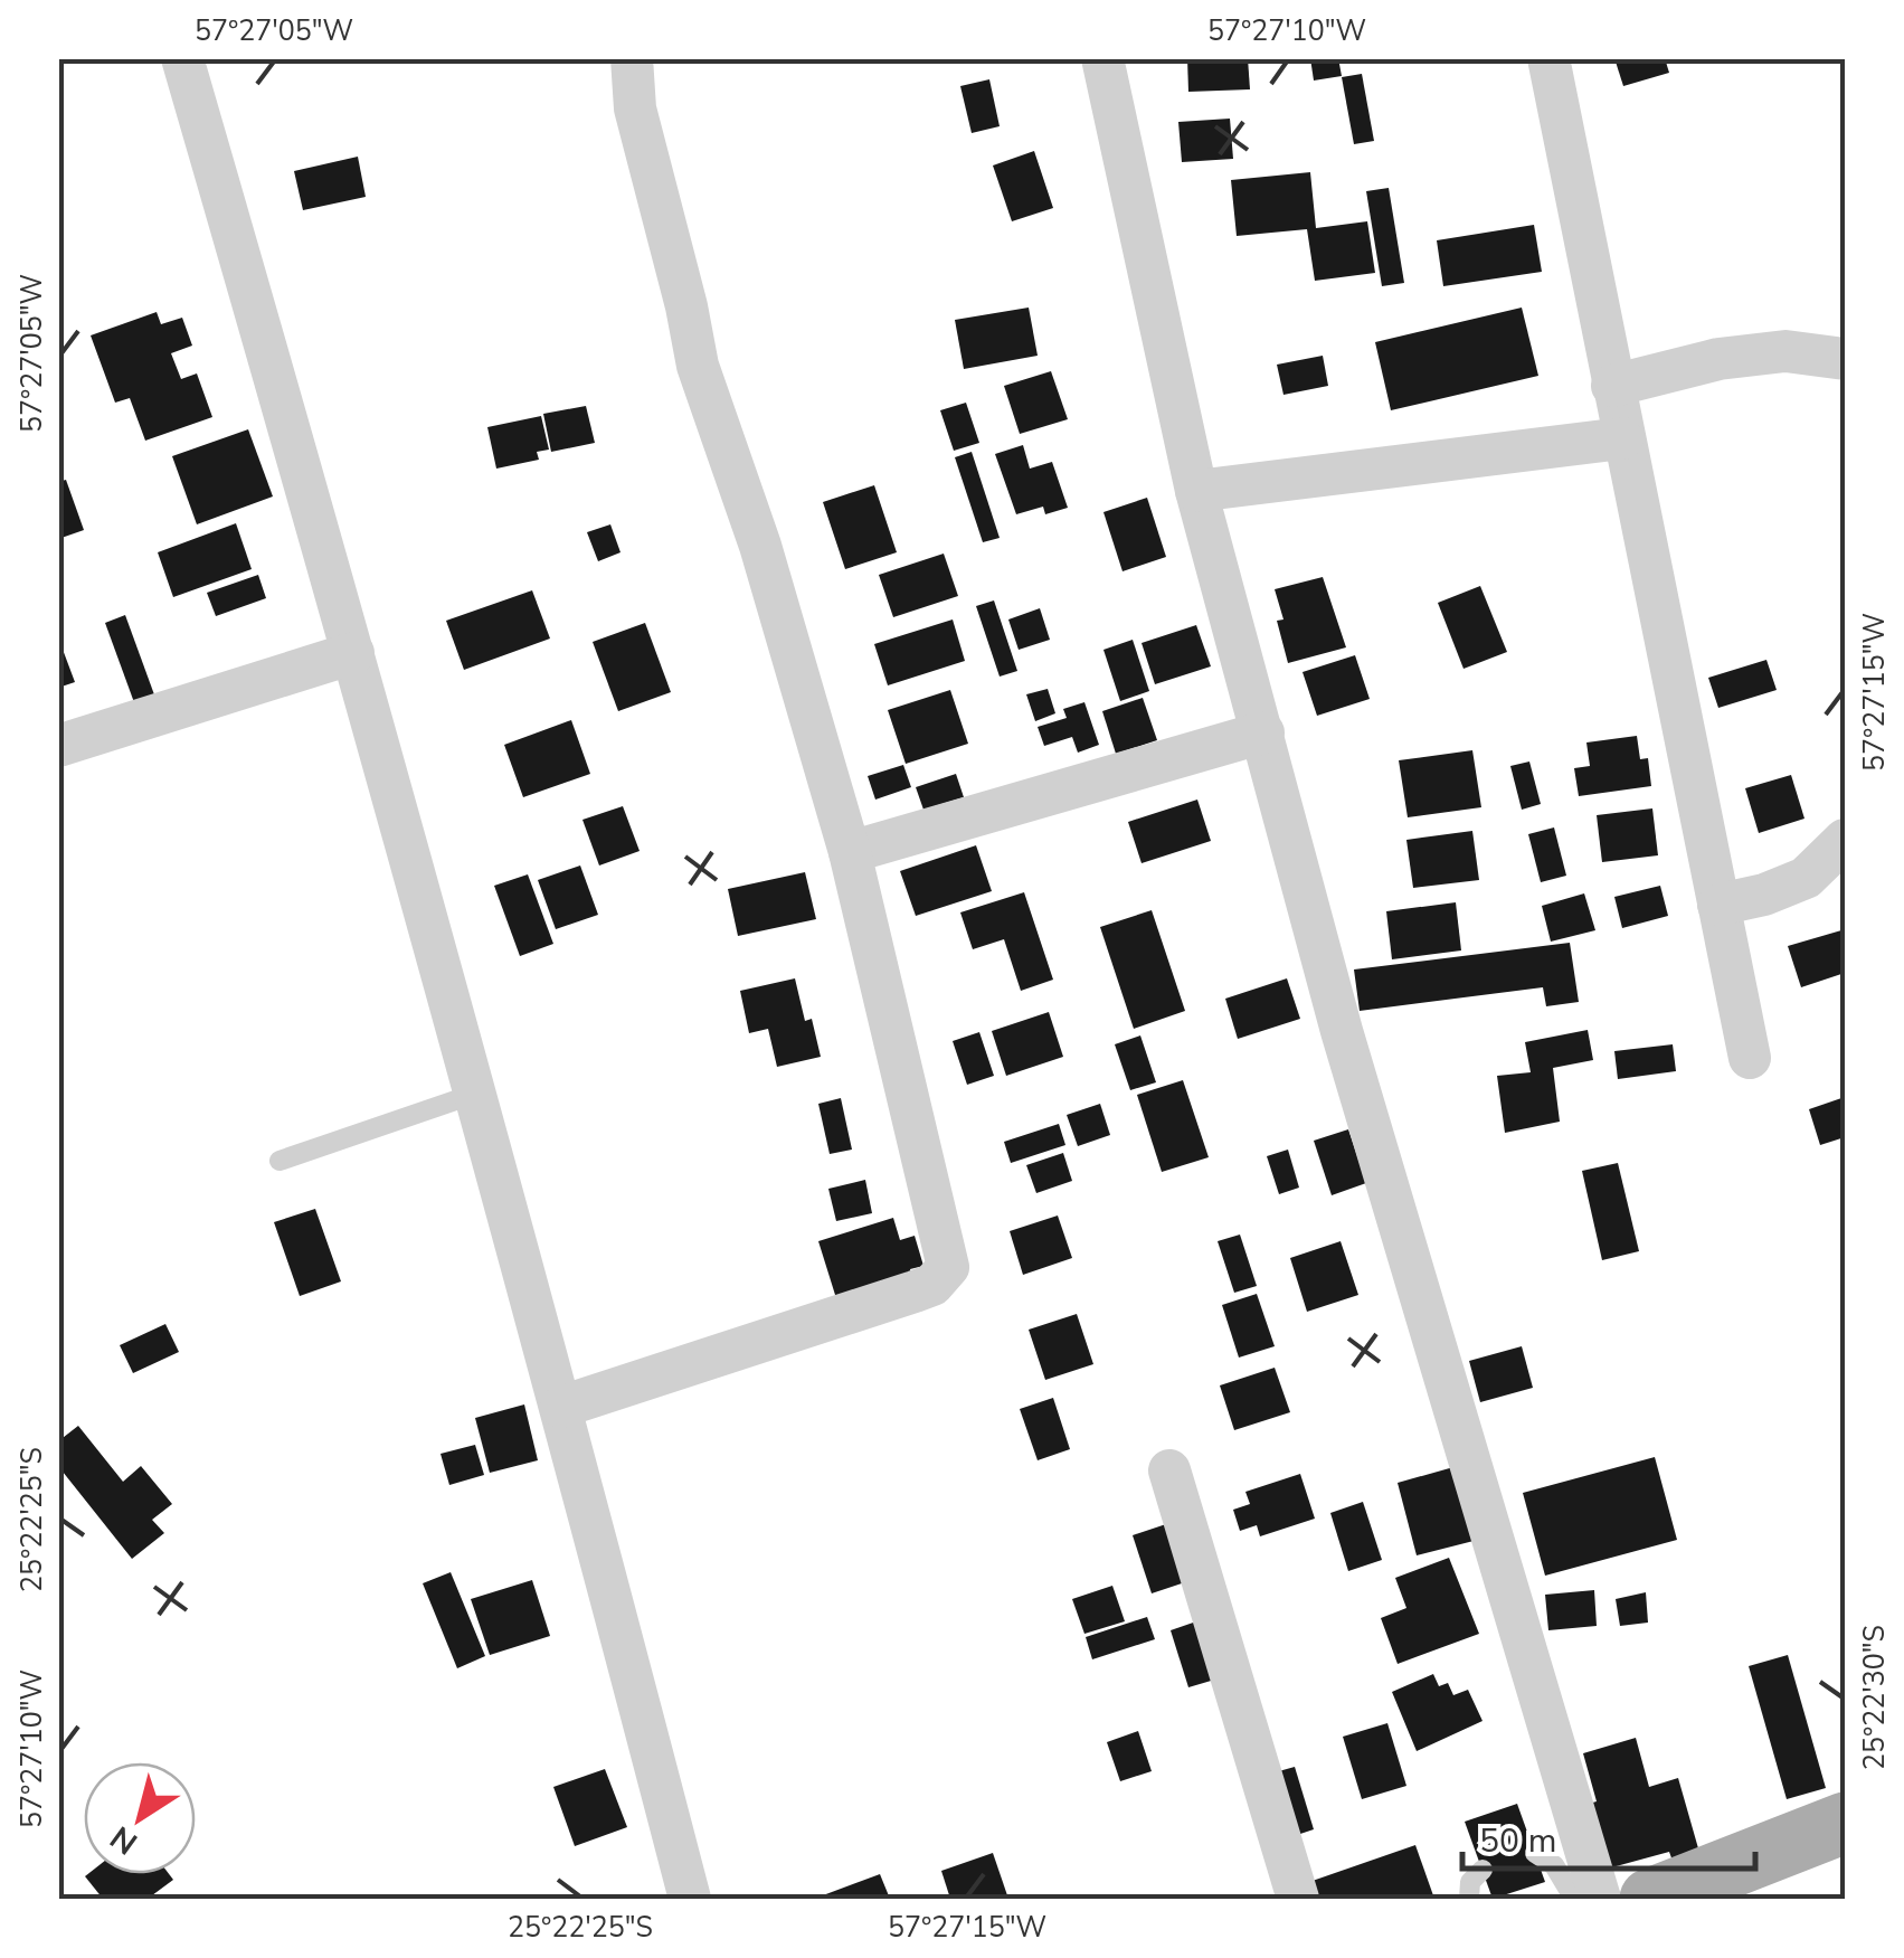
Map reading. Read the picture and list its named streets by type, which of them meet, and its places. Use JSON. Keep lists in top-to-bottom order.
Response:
{
  "scale_bar": "50 m",
  "north": "bottom left",
  "coordinates": [
    "57°27'05\"W",
    "57°27'10\"W",
    "57°27'15\"W",
    "25°22'25\"S",
    "25°22'30\"S"
  ]
}
